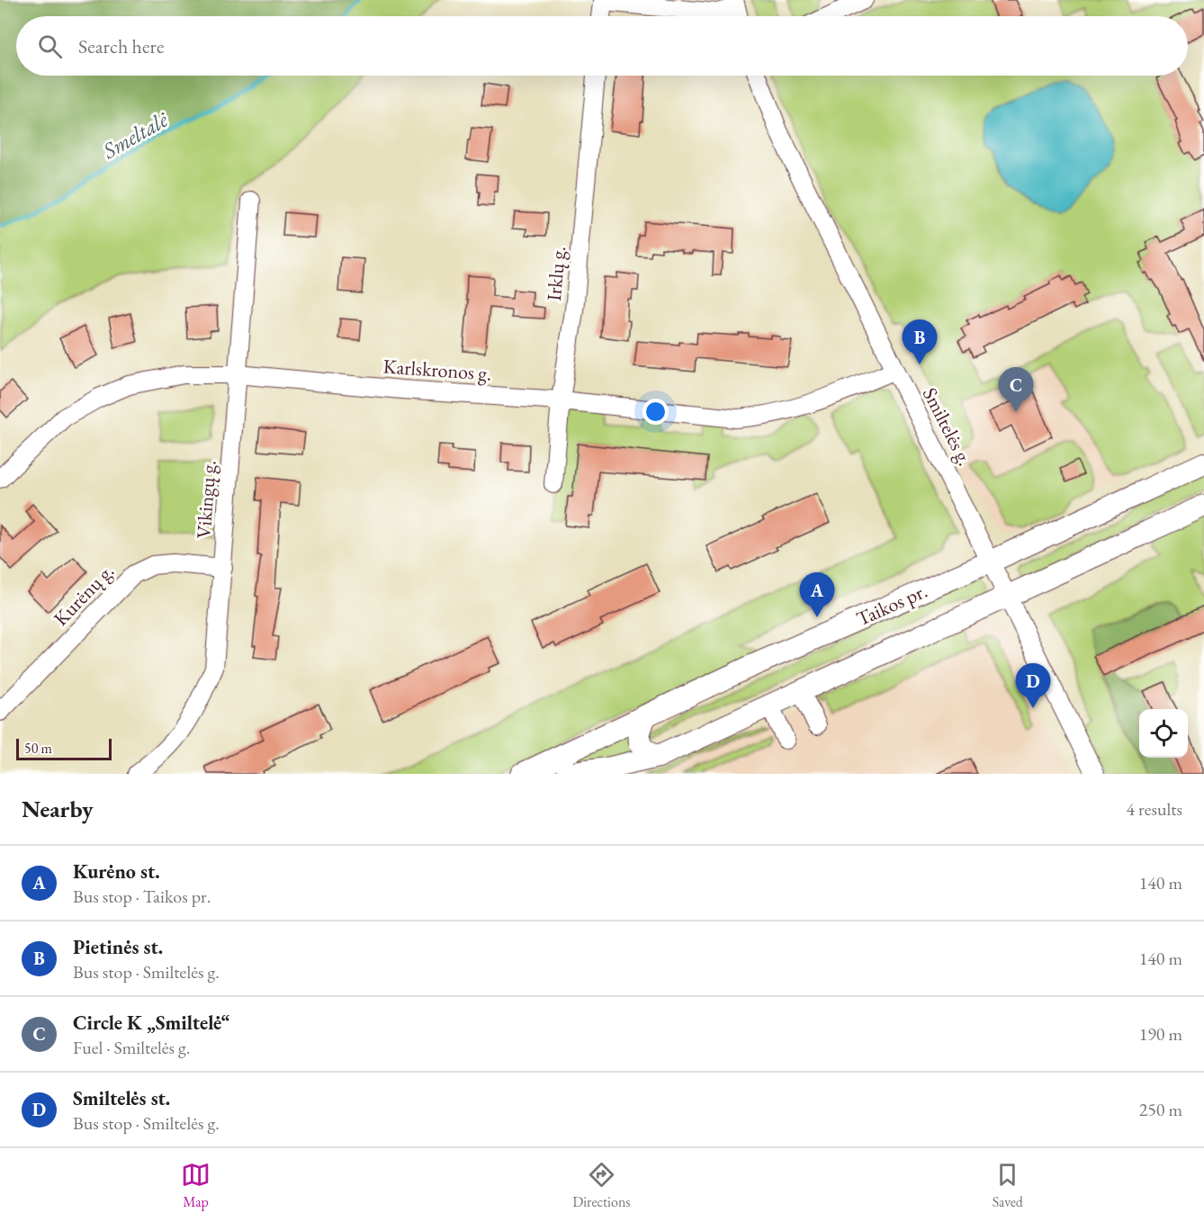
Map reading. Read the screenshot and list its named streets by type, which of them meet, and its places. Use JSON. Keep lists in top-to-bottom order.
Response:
{
  "streets": {
    "main road": ["Taikos pr."],
    "street": [
      "Irklų g.",
      "Karlskronos g.",
      "Smiltelės g.",
      "Vikingų g.",
      "Kurėnų g."
    ]
  },
  "crossings": [
    ["Irklų g.", "Karlskronos g."],
    ["Karlskronos g.", "Smiltelės g."],
    ["Karlskronos g.", "Vikingų g."],
    ["Smiltelės g.", "Taikos pr."],
    ["Vikingų g.", "Kurėnų g."]
  ],
  "water": ["Smeltalė"],
  "scale_bar": "50 m",
  "page": {
    "search": "Search here",
    "pins": [
      "B",
      "C",
      "A",
      "D"
    ],
    "scale": "50 m",
    "heading": ["Nearby", "4 results"],
    "list": [
      {
        "mark": "A",
        "name": "Kurėno st.",
        "note": "Bus stop · Taikos pr.",
        "value": "140 m"
      },
      {
        "mark": "B",
        "name": "Pietinės st.",
        "note": "Bus stop · Smiltelės g.",
        "value": "140 m"
      },
      {
        "mark": "C",
        "name": "Circle K „Smiltelė“",
        "note": "Fuel · Smiltelės g.",
        "value": "190 m"
      },
      {
        "mark": "D",
        "name": "Smiltelės st.",
        "note": "Bus stop · Smiltelės g.",
        "value": "250 m"
      }
    ],
    "nav": ["Map", "Directions", "Saved"]
  }
}
